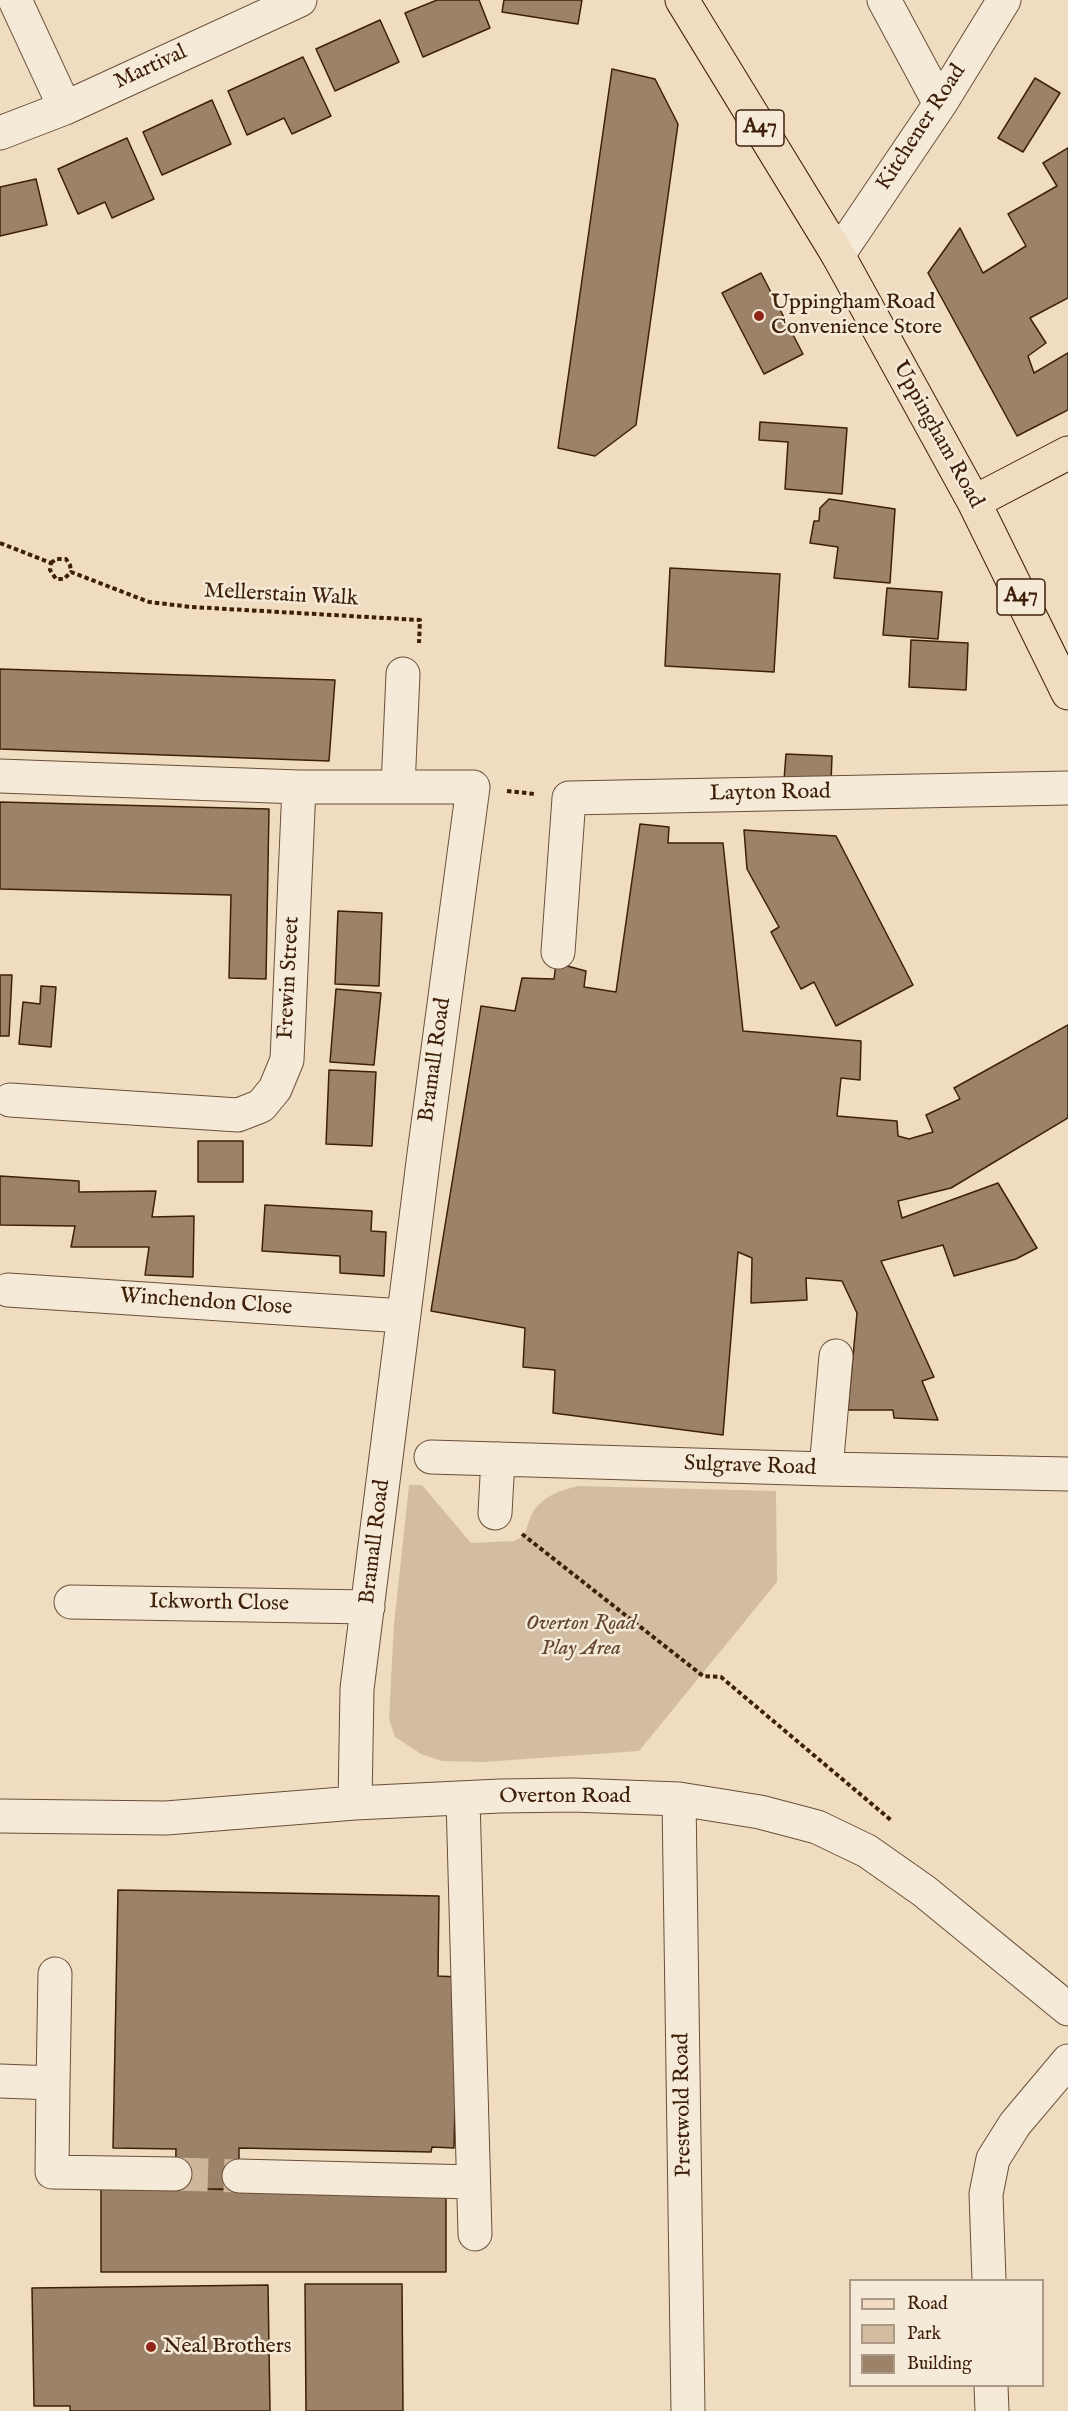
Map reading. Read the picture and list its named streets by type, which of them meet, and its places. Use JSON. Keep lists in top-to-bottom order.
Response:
{
  "streets": {
    "main road": ["A47", "Uppingham Road"],
    "street": [
      "Martival",
      "Kitchener Road",
      "Layton Road",
      "Frewin Street",
      "Bramall Road",
      "Winchendon Close",
      "Sulgrave Road",
      "Ickworth Close",
      "Overton Road",
      "Prestwold Road"
    ],
    "path": ["Mellerstain Walk"]
  },
  "crossings": [
    ["Kitchener Road", "Uppingham Road"],
    ["Bramall Road", "Winchendon Close"],
    ["Bramall Road", "Ickworth Close"],
    ["Bramall Road", "Overton Road"],
    ["Overton Road", "Prestwold Road"]
  ],
  "parks": ["Overton Road Play Area"],
  "places": ["Uppingham Road Convenience Store", "Neal Brothers"],
  "legend": ["Road", "Park", "Building"]
}
